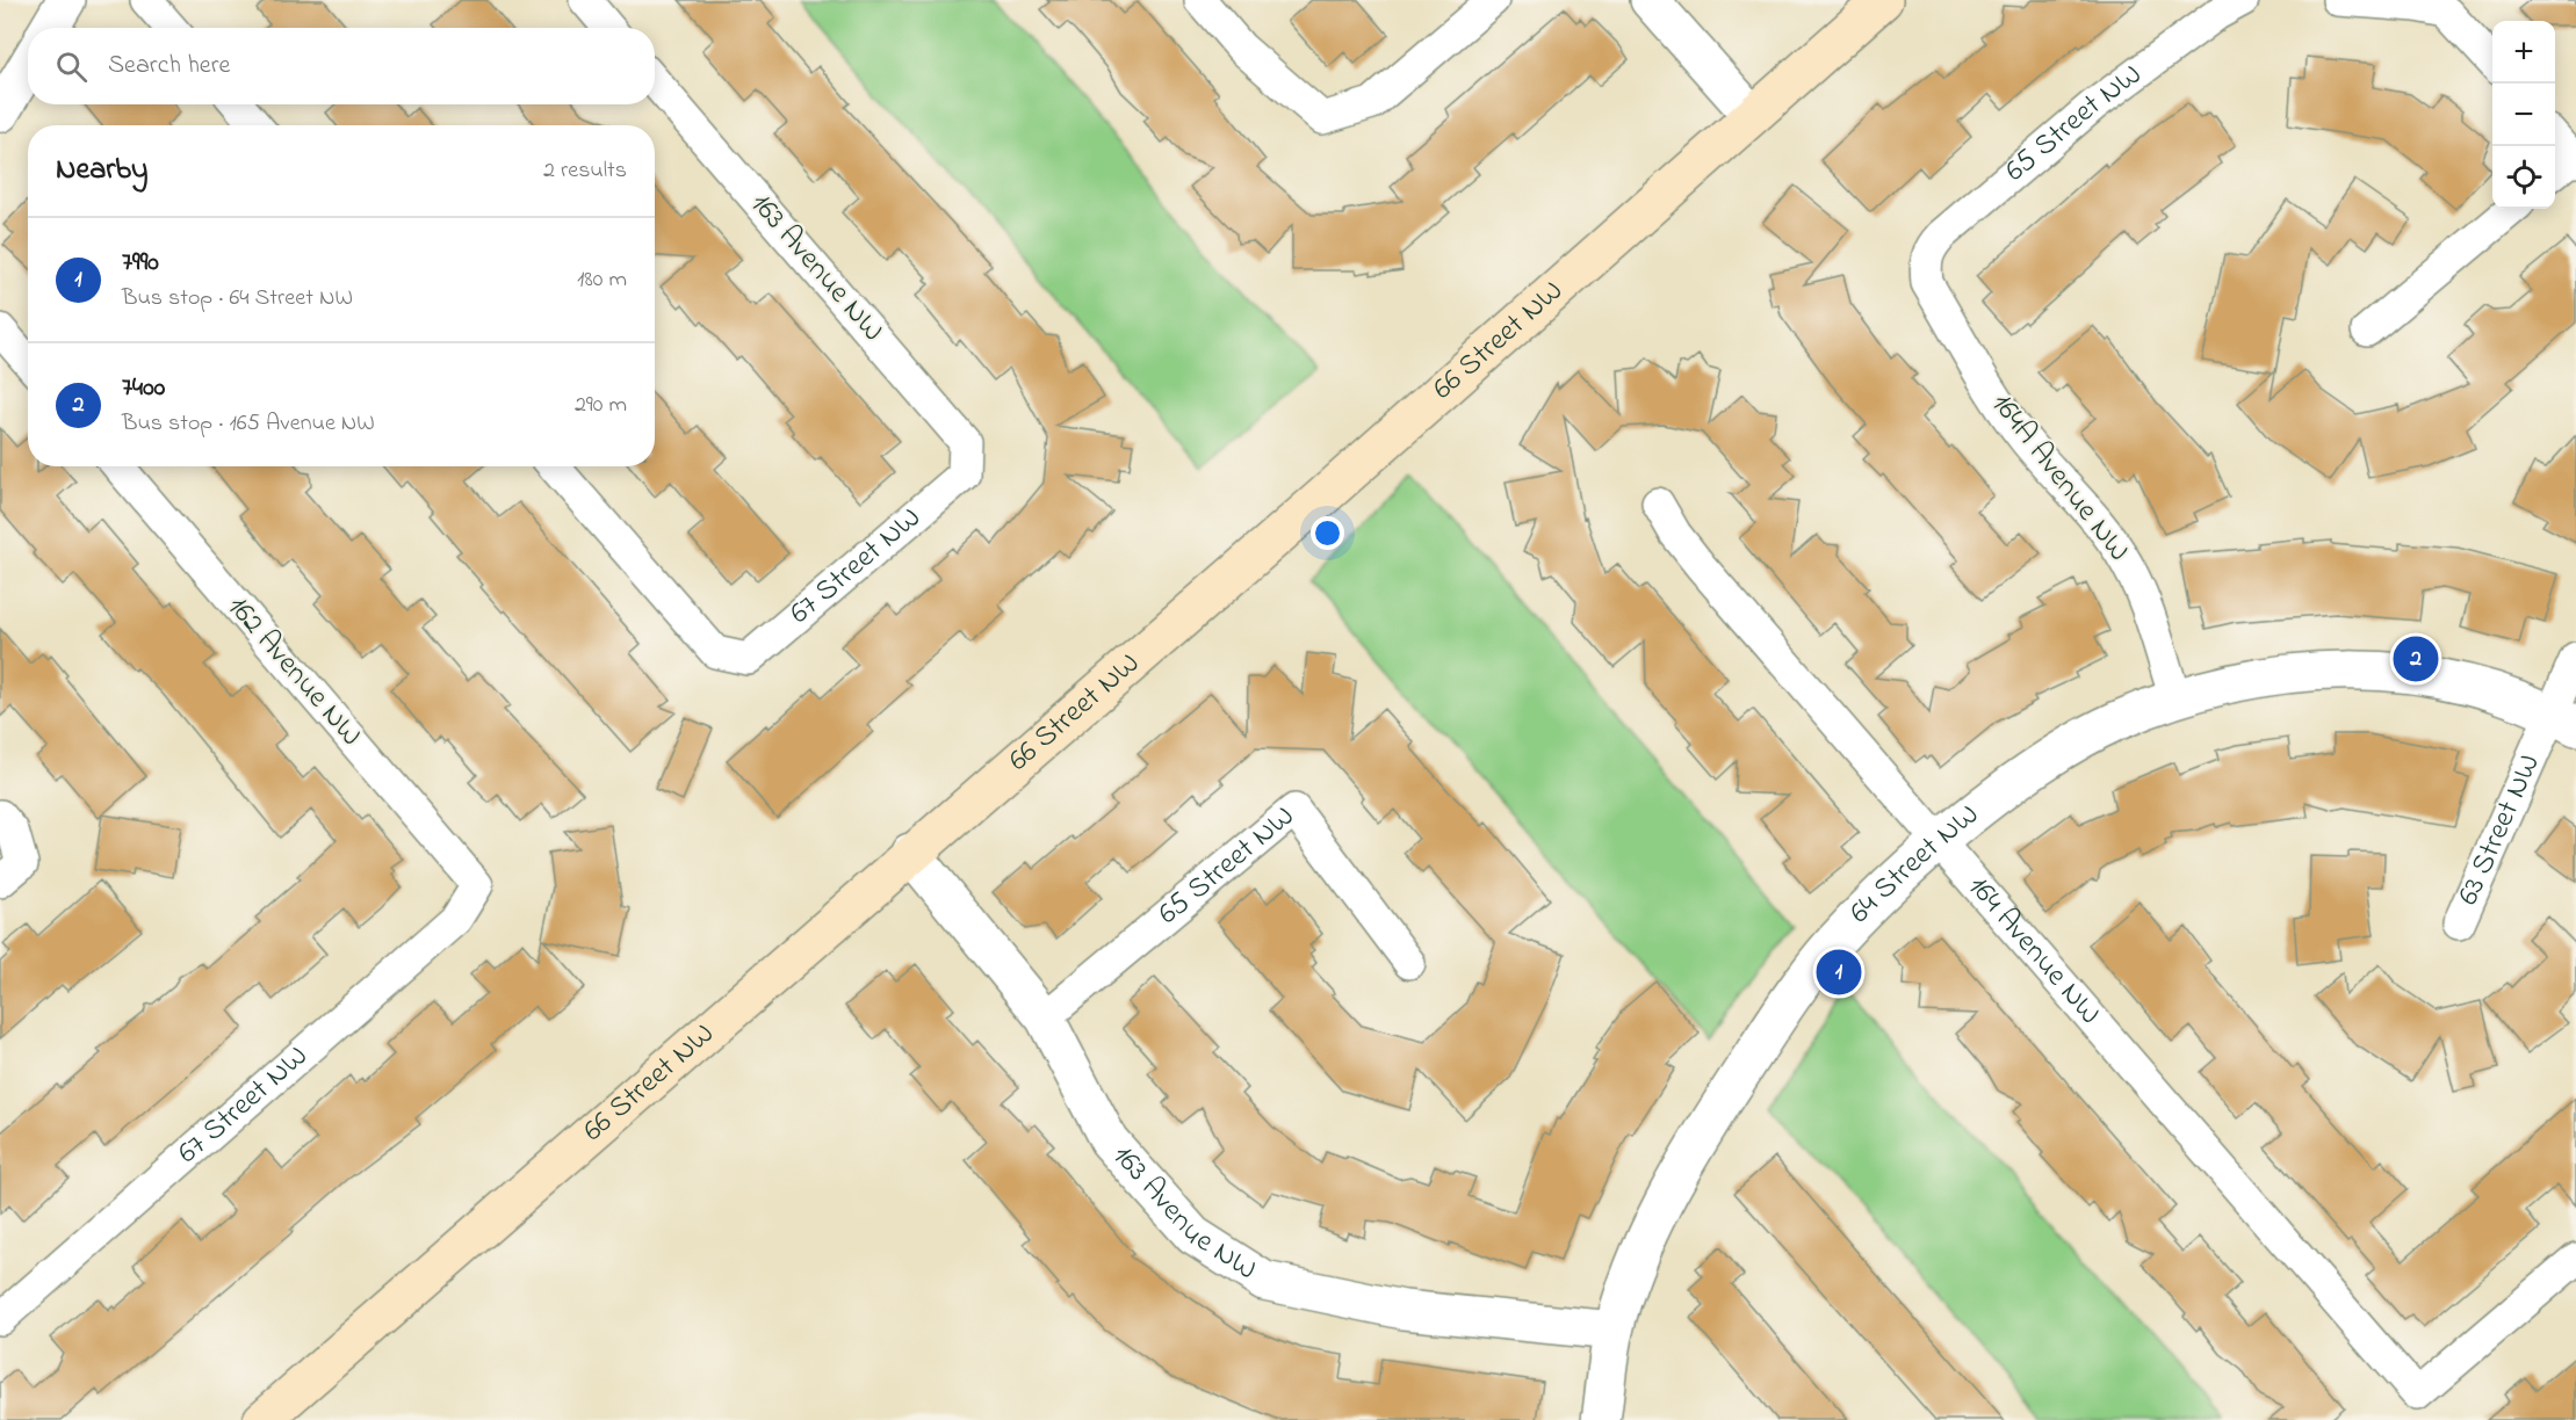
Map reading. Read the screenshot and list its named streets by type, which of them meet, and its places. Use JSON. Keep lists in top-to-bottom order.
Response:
{
  "streets": {
    "main road": ["66 Street NW"],
    "street": [
      "65 Street NW",
      "163 Avenue NW",
      "164A Avenue NW",
      "67 Street NW",
      "162 Avenue NW",
      "63 Street NW",
      "64 Street NW",
      "164 Avenue NW"
    ]
  },
  "crossings": [
    ["65 Street NW", "163 Avenue NW"],
    ["65 Street NW", "164A Avenue NW"],
    ["163 Avenue NW", "66 Street NW"],
    ["163 Avenue NW", "67 Street NW"],
    ["163 Avenue NW", "64 Street NW"],
    ["164A Avenue NW", "64 Street NW"],
    ["67 Street NW", "162 Avenue NW"],
    ["63 Street NW", "64 Street NW"],
    ["64 Street NW", "164 Avenue NW"]
  ],
  "page": {
    "map_buttons": ["+", "−"],
    "search": "Search here",
    "heading": ["Nearby", "2 results"],
    "list": [
      {
        "mark": "1",
        "name": "7990",
        "note": "Bus stop · 64 Street NW",
        "value": "180 m"
      },
      {
        "mark": "2",
        "name": "7400",
        "note": "Bus stop · 165 Avenue NW",
        "value": "290 m"
      }
    ],
    "pins": ["2", "1"]
  }
}
